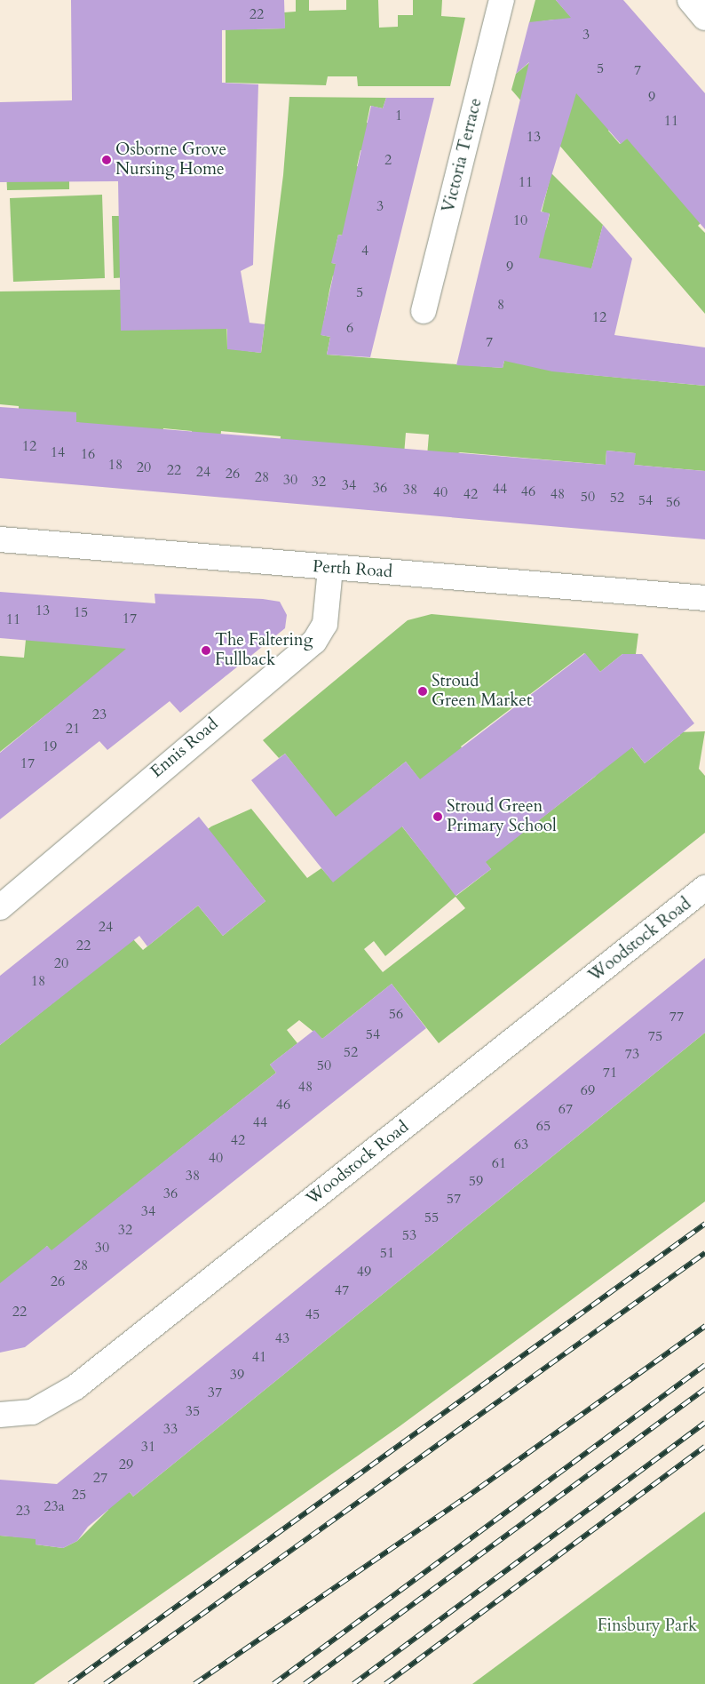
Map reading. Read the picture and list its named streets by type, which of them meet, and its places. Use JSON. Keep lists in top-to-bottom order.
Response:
{
  "streets": {
    "street": [
      "Victoria Terrace",
      "Perth Road",
      "Ennis Road",
      "Woodstock Road"
    ]
  },
  "crossings": [
    ["Perth Road", "Ennis Road"]
  ],
  "parks": ["Finsbury Park"],
  "places": [
    "Osborne Grove Nursing Home",
    "The Faltering Fullback",
    "Stroud Green Market",
    "Stroud Green Primary School"
  ],
  "house_numbers": [
    "22",
    "3",
    "5",
    "7",
    "9",
    "1",
    "11",
    "13",
    "2",
    "11",
    "3",
    "10",
    "4",
    "9",
    "5",
    "8",
    "12",
    "6",
    "7",
    "12",
    "14",
    "16",
    "18",
    "20",
    "22",
    "24",
    "26",
    "28",
    "30",
    "32",
    "34",
    "36",
    "44",
    "38",
    "46",
    "40",
    "42",
    "48",
    "50",
    "52",
    "54",
    "56",
    "13",
    "15",
    "17",
    "11",
    "23",
    "21",
    "19",
    "17",
    "24",
    "22",
    "20",
    "18",
    "56",
    "77",
    "54",
    "75",
    "52",
    "73",
    "50",
    "71",
    "48",
    "69",
    "46",
    "67",
    "44",
    "65",
    "42",
    "63",
    "40",
    "61",
    "38",
    "59",
    "36",
    "57",
    "34",
    "55",
    "32",
    "53",
    "30",
    "51",
    "28",
    "49",
    "26",
    "47",
    "22",
    "45",
    "43",
    "41",
    "39",
    "37",
    "35",
    "33",
    "31",
    "29",
    "27",
    "25",
    "23a",
    "23"
  ]
}
